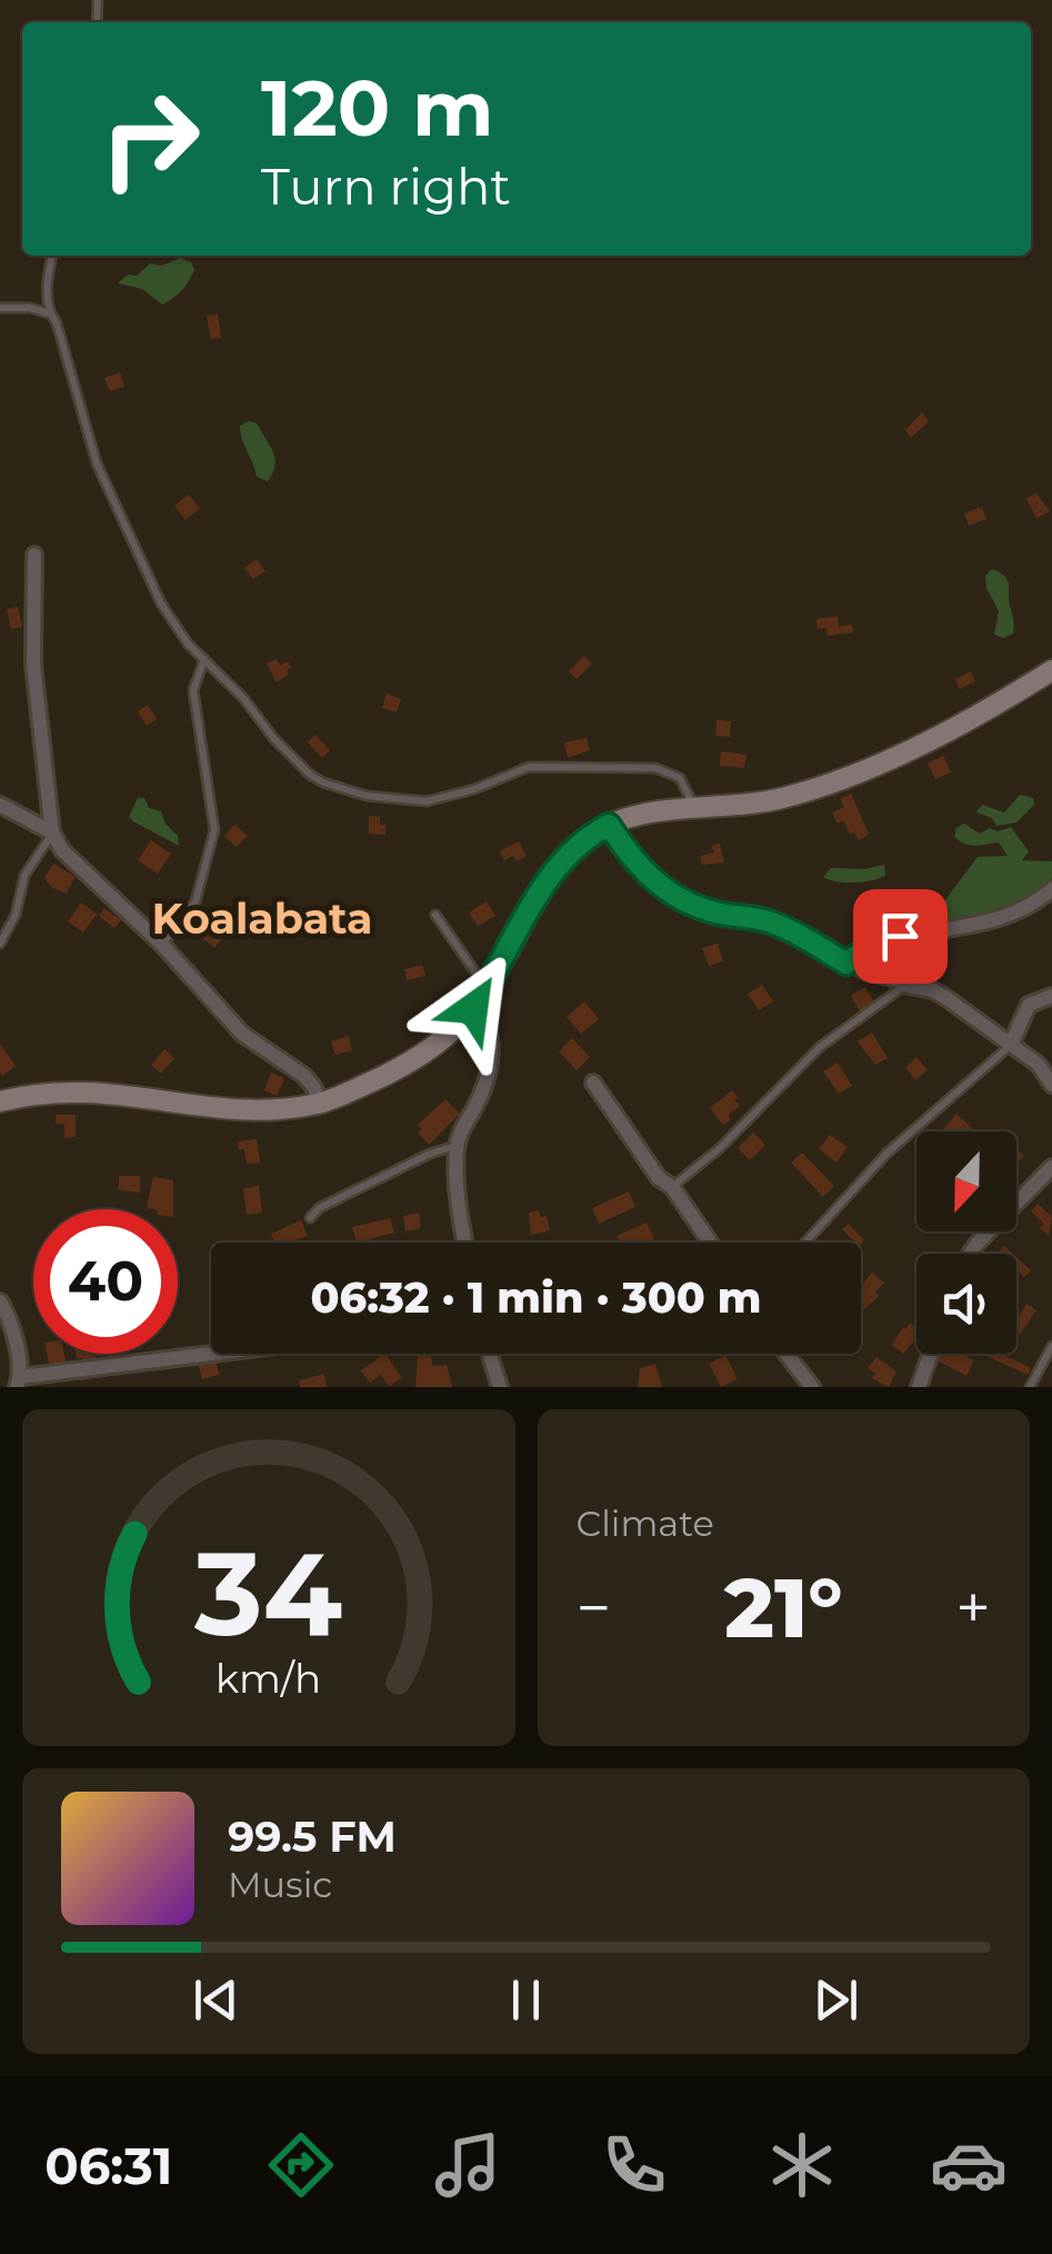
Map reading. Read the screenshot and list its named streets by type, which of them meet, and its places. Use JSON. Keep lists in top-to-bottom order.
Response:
{
  "districts": ["Koalabata"],
  "north": "bottom",
  "page": {
    "turn": ["120 m", "Turn right"],
    "limit": "40",
    "trip": "06:32 · 1 min · 300 m",
    "tile": "Climate",
    "heat": ["−", "21°", "+"],
    "song": ["99.5 FM", "Music"],
    "tabs": "06:31",
    "gauge": ["34", "km/h"]
  }
}
